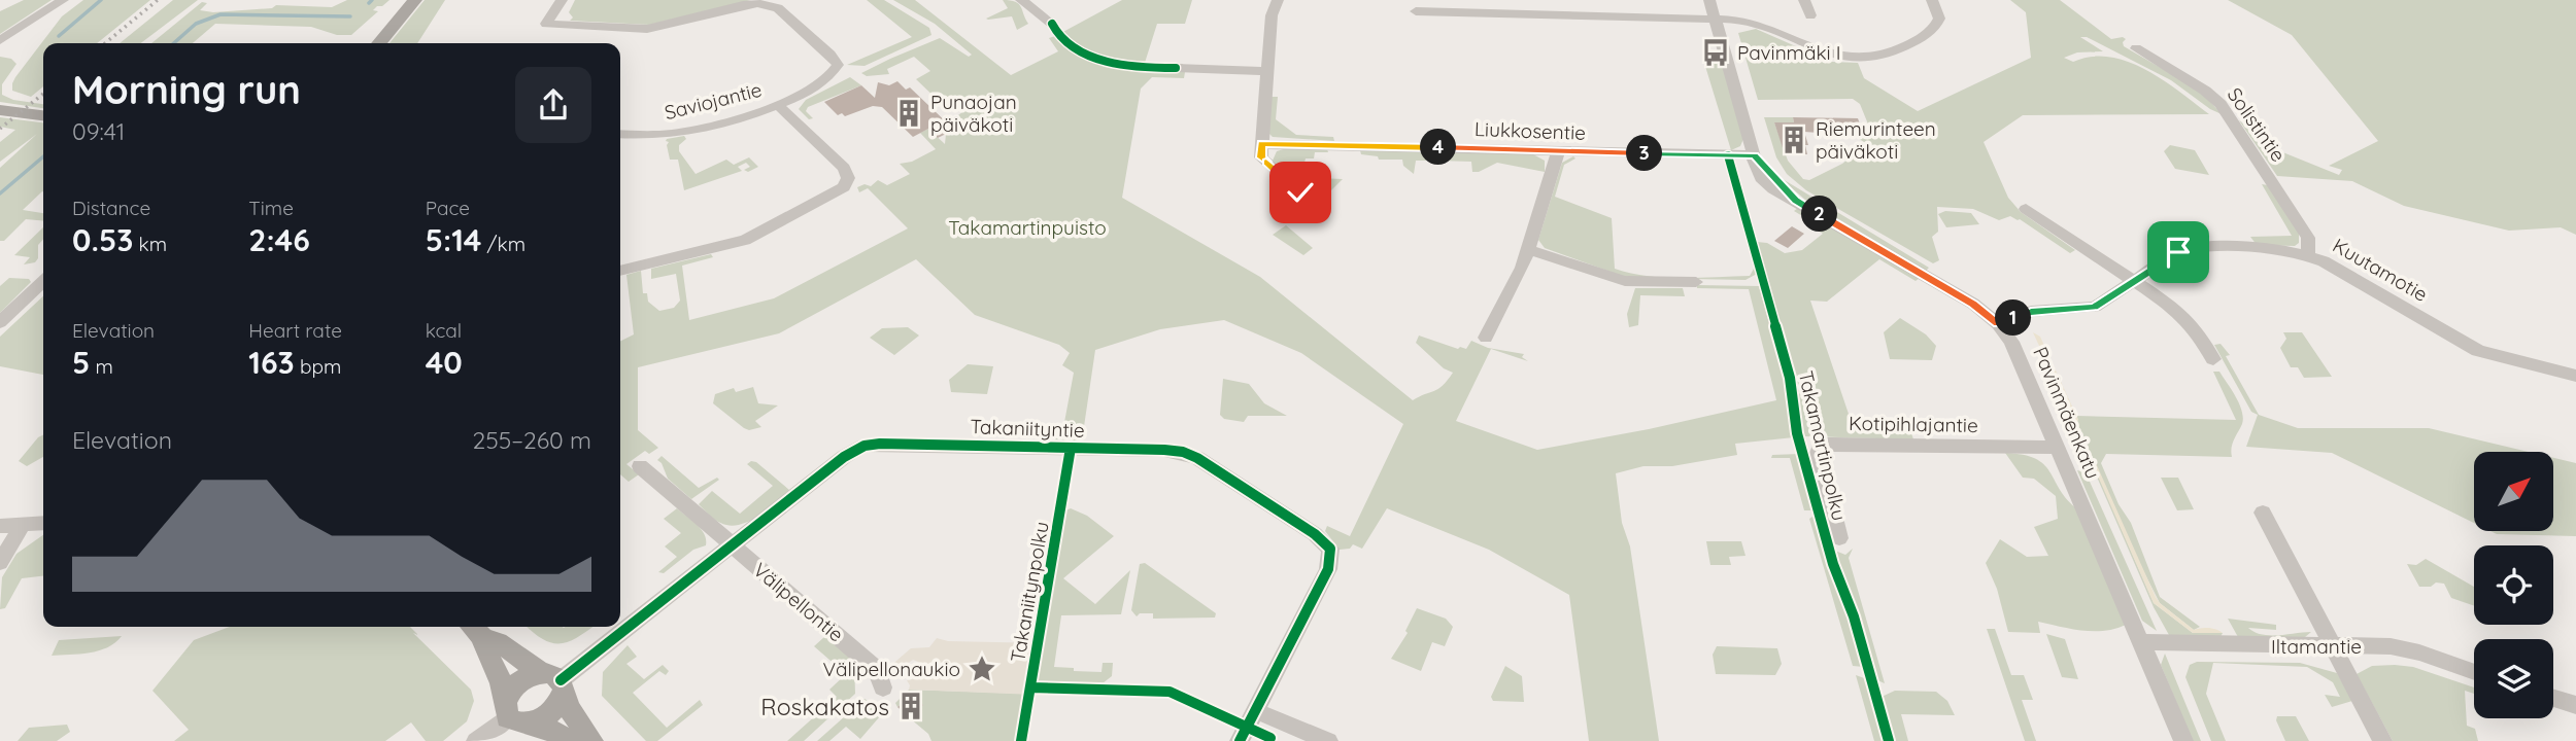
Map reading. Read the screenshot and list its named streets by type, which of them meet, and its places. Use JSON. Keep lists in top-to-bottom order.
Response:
{
  "streets": {
    "street": [
      "Saviojantie",
      "Solistintie",
      "Liukkosentie",
      "Kuutamotie",
      "Pavinmäenkatu",
      "Kotipihlajantie",
      "Takaniityntie",
      "Välipellontie",
      "Iltamantie"
    ],
    "cycle path": ["Takamartinpolku", "Takaniitynpolku"]
  },
  "crossings": [
    ["Solistintie", "Kuutamotie"],
    ["Liukkosentie", "Pavinmäenkatu"],
    ["Kuutamotie", "Pavinmäenkatu"],
    ["Pavinmäenkatu", "Kotipihlajantie"],
    ["Pavinmäenkatu", "Iltamantie"],
    ["Takaniityntie", "Välipellontie"]
  ],
  "parks": ["Takamartinpuisto"],
  "places": {
    "bus stop": ["Pavinmäki I"],
    "building": ["Punaojan päiväkoti", "Riemurinteen päiväkoti", "Roskakatos"],
    "place": ["Välipellonaukio"]
  },
  "north": "top right",
  "page": {
    "heading": ["Morning run", "09:41"],
    "pins": [
      "4",
      "3",
      "2",
      "1"
    ],
    "stats": [
      ["Distance", "0.53 km"],
      ["Time", "2:46"],
      ["Pace", "5:14 /km"],
      ["Elevation", "5 m"],
      ["Heart rate", "163 bpm"],
      ["kcal", "40"]
    ],
    "chart": ["Elevation", "255–260 m"]
  }
}
